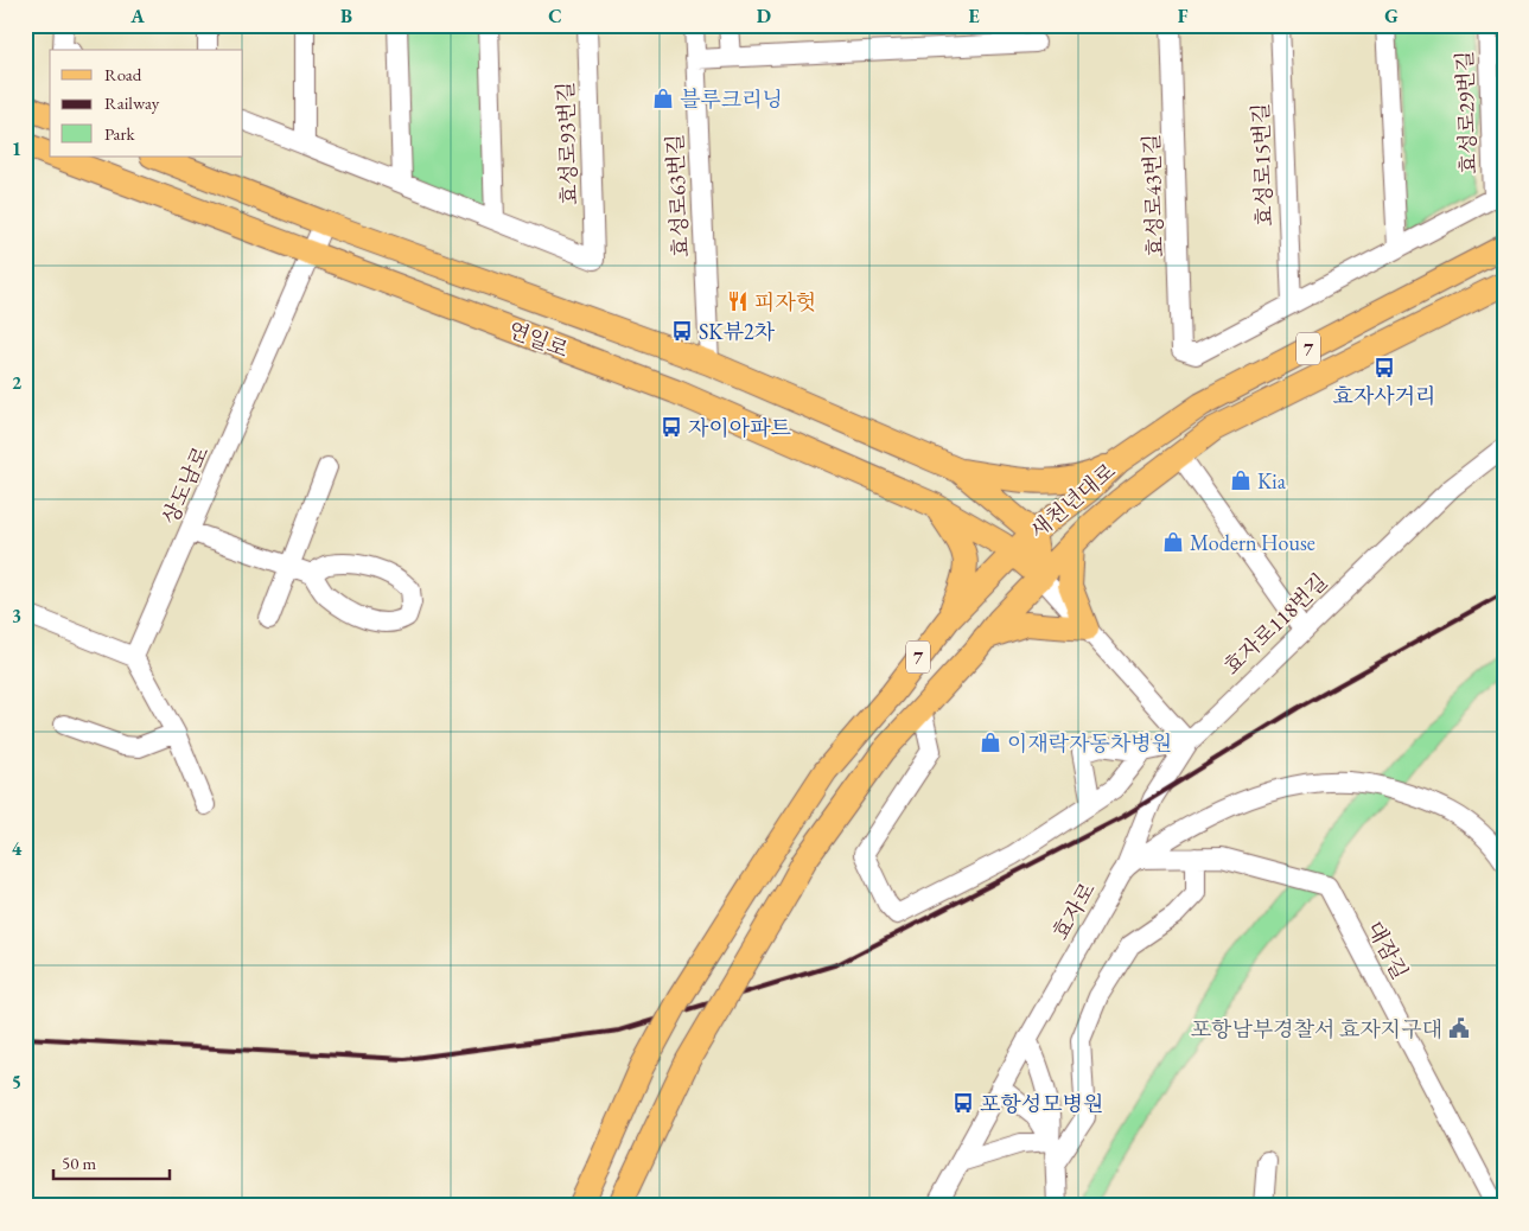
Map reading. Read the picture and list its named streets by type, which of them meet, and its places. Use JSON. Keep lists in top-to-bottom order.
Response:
{
  "streets": {
    "main road": ["연일로", "7", "새천년대로"],
    "street": [
      "효성로29번길",
      "효성로93번길",
      "효성로15번길",
      "효성로63번길",
      "효성로43번길",
      "상도남로",
      "효자로118번길",
      "효자로",
      "대잠길"
    ]
  },
  "crossings": [
    ["효성로15번길", "효성로43번길"],
    ["효성로63번길", "연일로"],
    ["연일로", "상도남로"],
    ["연일로", "새천년대로"],
    ["효자로118번길", "효자로"],
    ["효자로118번길", "대잠길"],
    ["효자로", "대잠길"]
  ],
  "places": {
    "shop": [
      "블루크리닝",
      "Kia",
      "Modern House",
      "이재락자동차병원"
    ],
    "restaurant": ["피자헛"],
    "bus stop": [
      "SK뷰2차",
      "효자사거리",
      "자이아파트",
      "포항성모병원"
    ],
    "public building": ["포항남부경찰서 효자지구대"]
  },
  "legend": ["Road", "Railway", "Park"],
  "scale_bar": "50 m",
  "grid": {
    "columns": [
      "A",
      "B",
      "C",
      "D",
      "E",
      "F",
      "G"
    ],
    "rows": [
      "1",
      "2",
      "3",
      "4",
      "5"
    ]
  }
}
